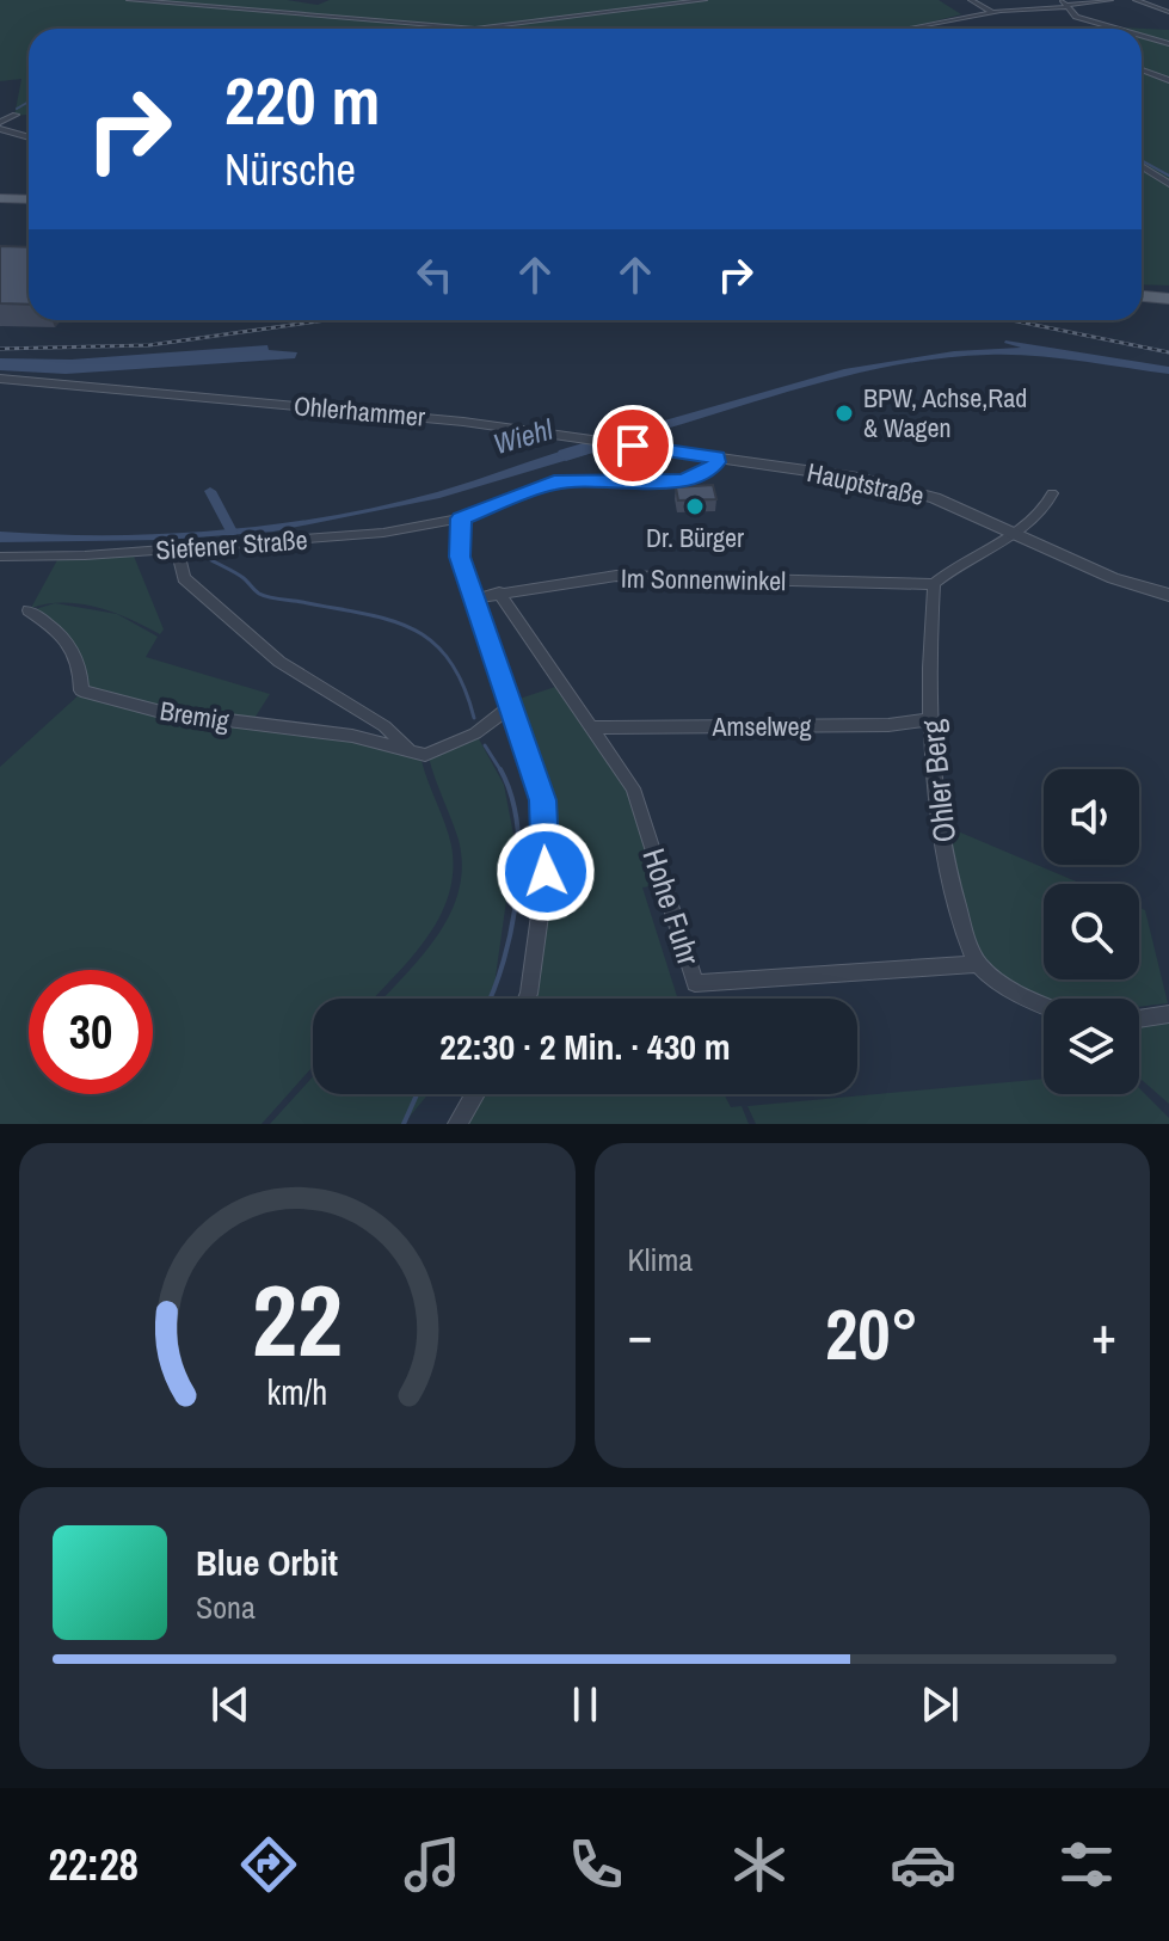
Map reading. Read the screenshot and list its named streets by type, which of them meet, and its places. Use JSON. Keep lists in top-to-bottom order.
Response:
{
  "streets": {
    "street": [
      "Ohlerhammer",
      "Hauptstraße",
      "Siefener Straße",
      "Im Sonnenwinkel",
      "Bremig",
      "Amselweg",
      "Ohler Berg",
      "Hohe Fuhr"
    ]
  },
  "crossings": [
    ["Ohlerhammer", "Hauptstraße"],
    ["Ohlerhammer", "Siefener Straße"],
    ["Hauptstraße", "Siefener Straße"],
    ["Im Sonnenwinkel", "Ohler Berg"],
    ["Im Sonnenwinkel", "Hohe Fuhr"],
    ["Amselweg", "Ohler Berg"],
    ["Amselweg", "Hohe Fuhr"],
    ["Ohler Berg", "Hohe Fuhr"]
  ],
  "water": ["Wiehl"],
  "places": ["BPW, Achse,Rad & Wagen", "Dr. Bürger"],
  "page": {
    "turn": ["220 m", "Nürsche"],
    "limit": "30",
    "trip": "22:30 · 2 Min. · 430 m",
    "tile": "Klima",
    "heat": ["−", "20°", "+"],
    "song": ["Blue Orbit", "Sona"],
    "tabs": "22:28",
    "gauge": ["22", "km/h"]
  }
}
